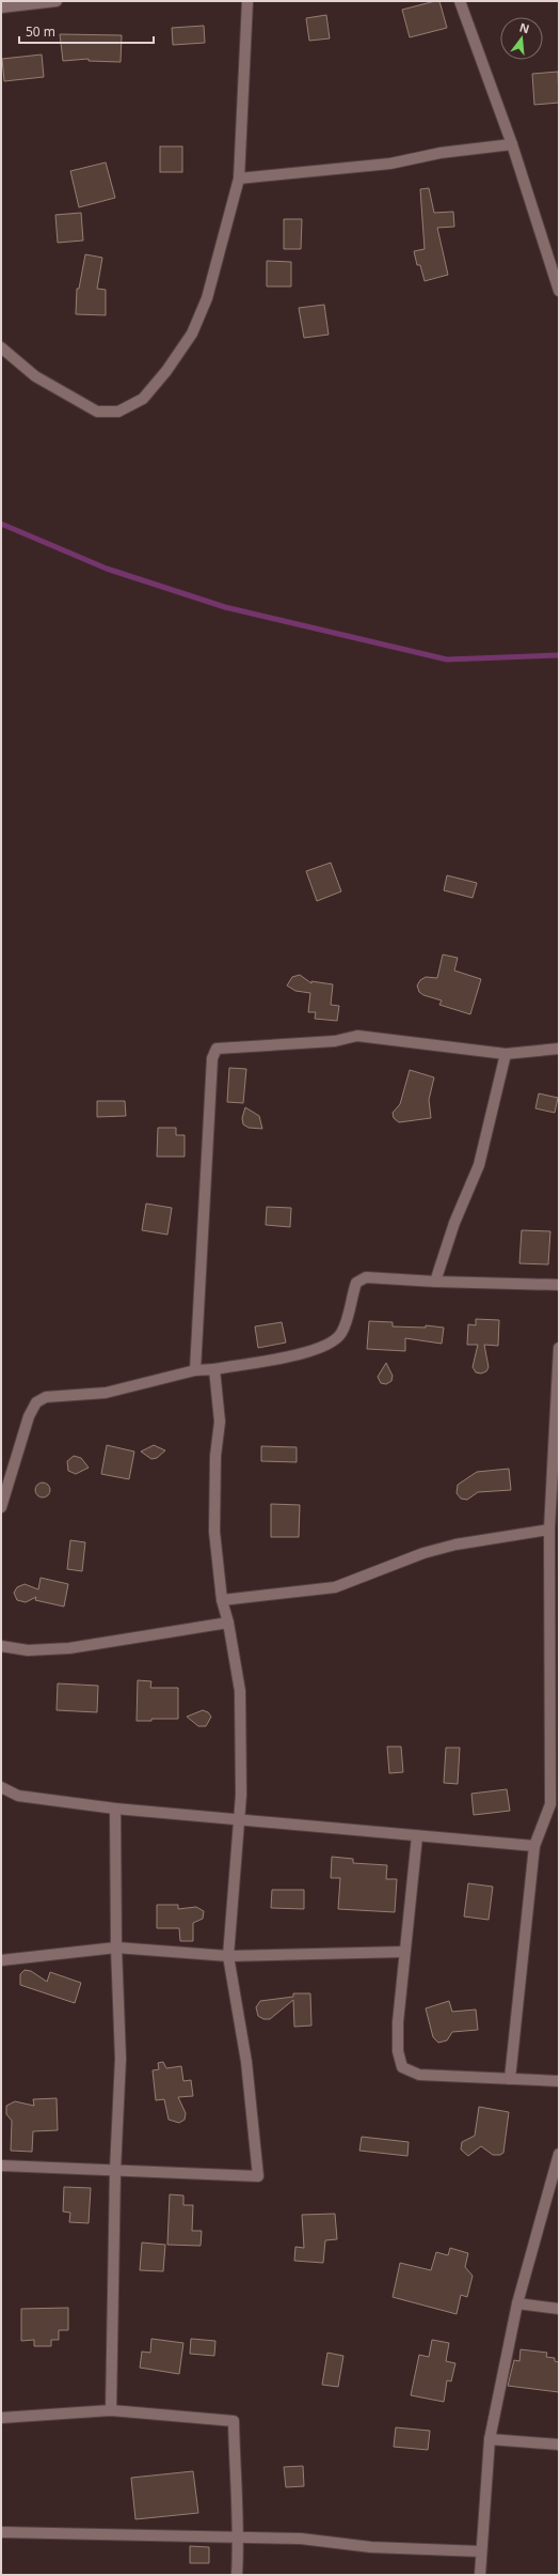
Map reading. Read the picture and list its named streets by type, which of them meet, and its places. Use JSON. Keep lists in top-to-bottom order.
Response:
{
  "scale_bar": "50 m",
  "north": "top"
}
